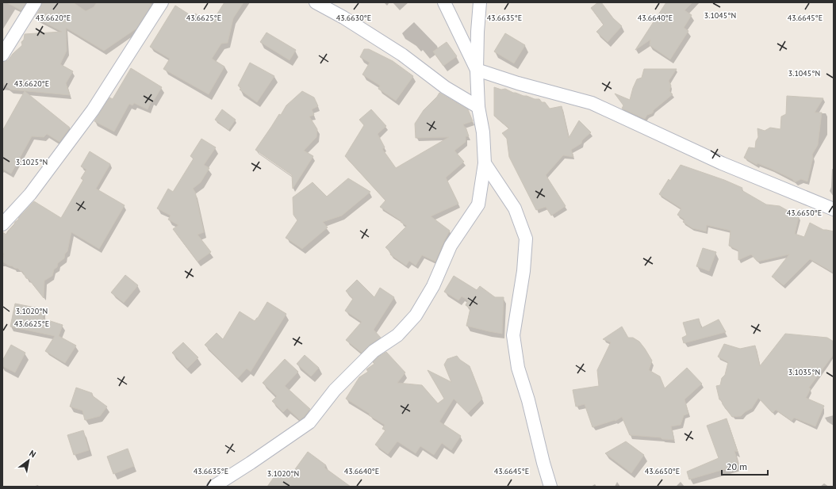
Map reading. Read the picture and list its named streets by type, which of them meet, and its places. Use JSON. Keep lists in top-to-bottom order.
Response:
{
  "scale_bar": "20 m",
  "north": "top right",
  "coordinates": [
    "3.1045°N",
    "43.6635°E",
    "43.6645°E",
    "43.6620°E",
    "43.6625°E",
    "43.6630°E",
    "43.6640°E",
    "3.1025°N",
    "43.6650°E",
    "3.1020°N",
    "3.1035°N"
  ]
}
